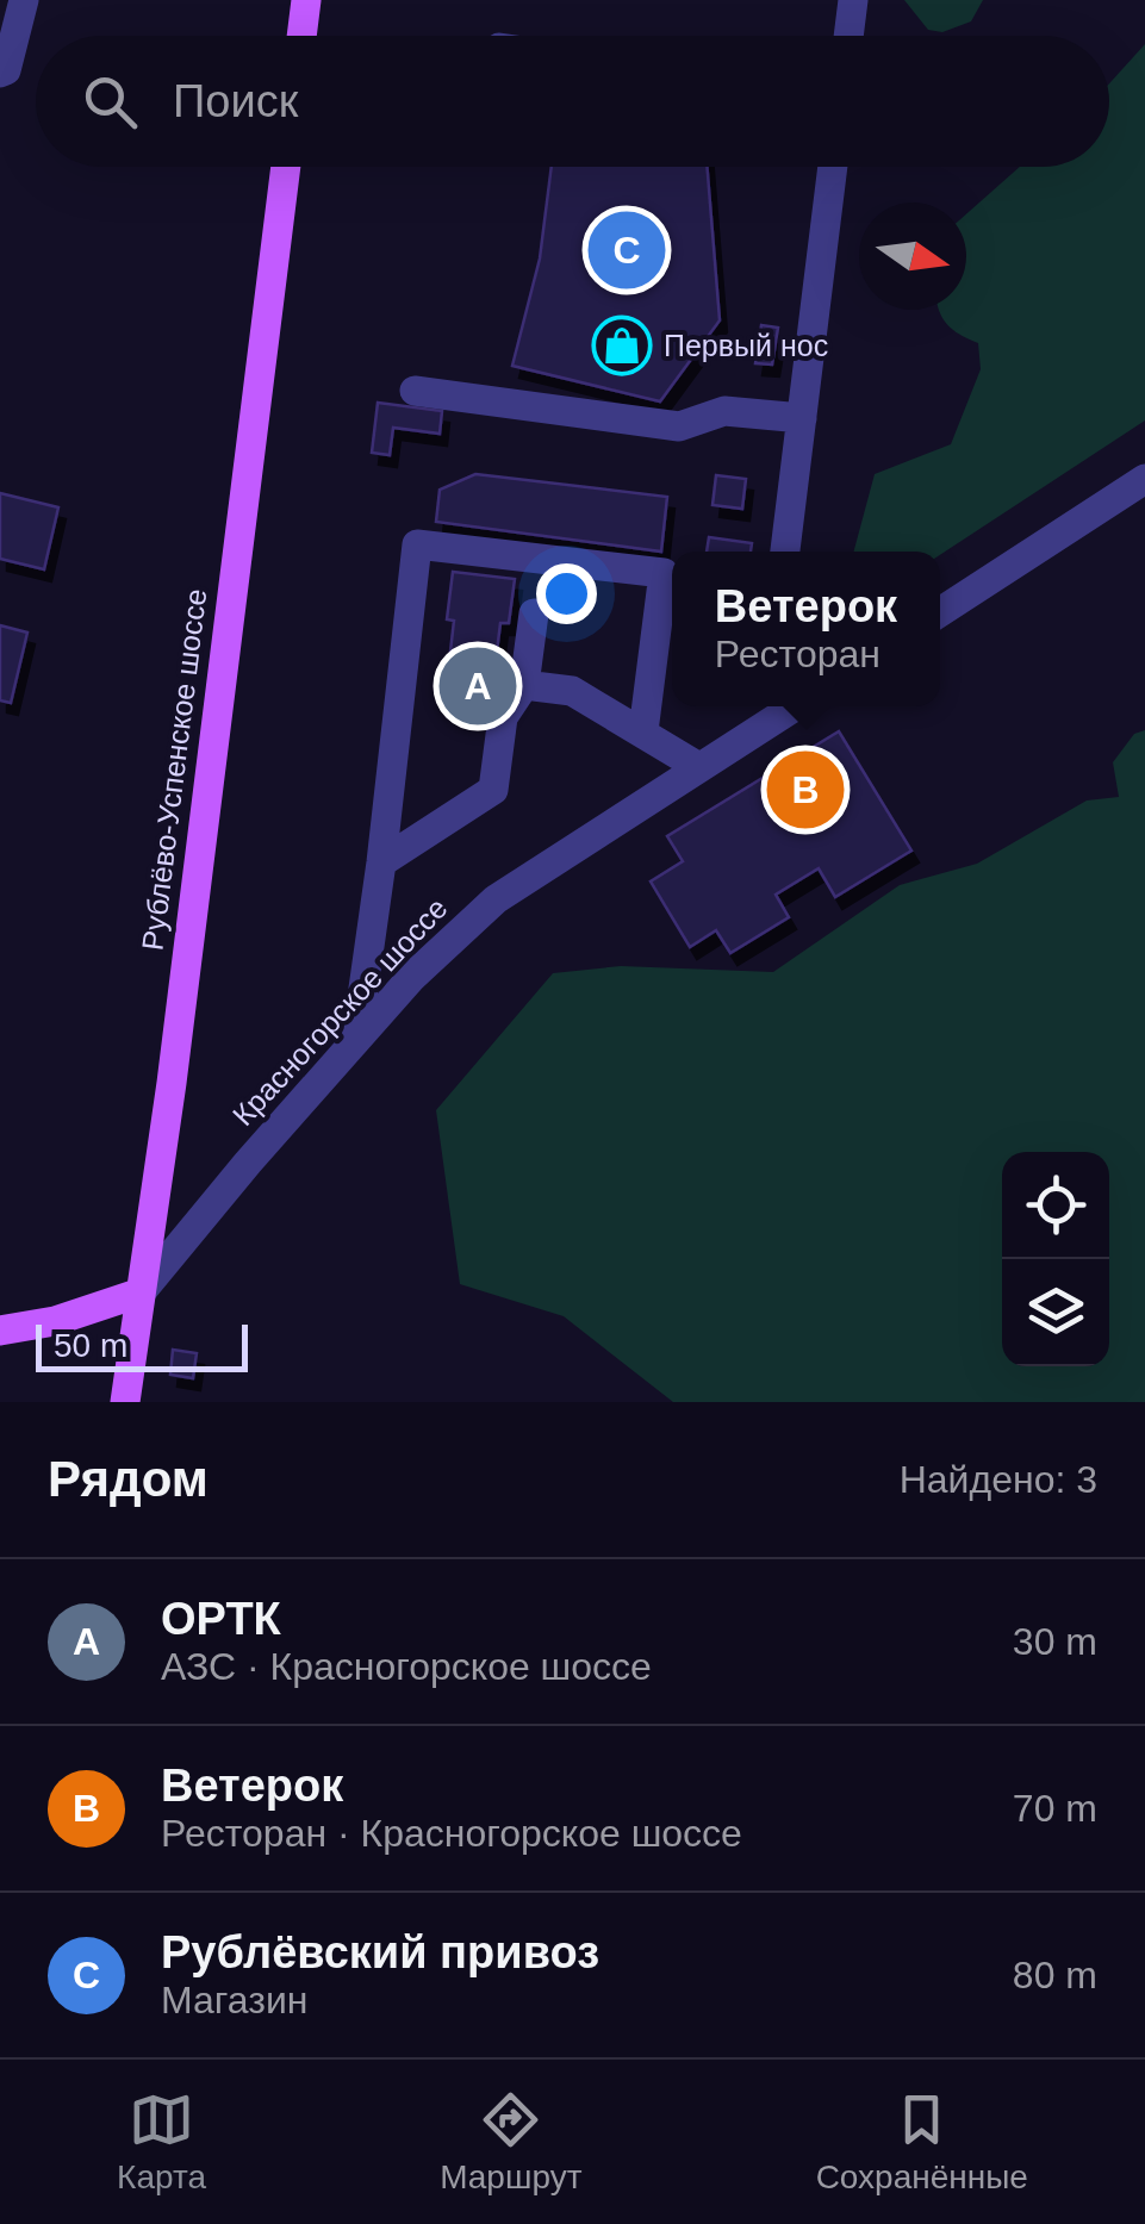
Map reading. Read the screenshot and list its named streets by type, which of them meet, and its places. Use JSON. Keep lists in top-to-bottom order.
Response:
{
  "streets": {
    "main road": ["Рублёво-Успенское шоссе"],
    "street": ["Красногорское шоссе"]
  },
  "crossings": [
    ["Рублёво-Успенское шоссе", "Красногорское шоссе"]
  ],
  "places": {
    "shop": ["Первый нос"]
  },
  "scale_bar": "50 m",
  "north": "right",
  "page": {
    "search": "Поиск",
    "pins": ["C", "A", "B"],
    "popup": ["Ветерок", "Ресторан"],
    "scale": "50 m",
    "heading": ["Рядом", "Найдено: 3"],
    "list": [
      {
        "mark": "A",
        "name": "ОРТК",
        "note": "АЗС · Красногорское шоссе",
        "value": "30 m"
      },
      {
        "mark": "B",
        "name": "Ветерок",
        "note": "Ресторан · Красногорское шоссе",
        "value": "70 m"
      },
      {
        "mark": "C",
        "name": "Рублёвский привоз",
        "note": "Магазин",
        "value": "80 m"
      }
    ],
    "nav": ["Карта", "Маршрут", "Сохранённые"]
  }
}
